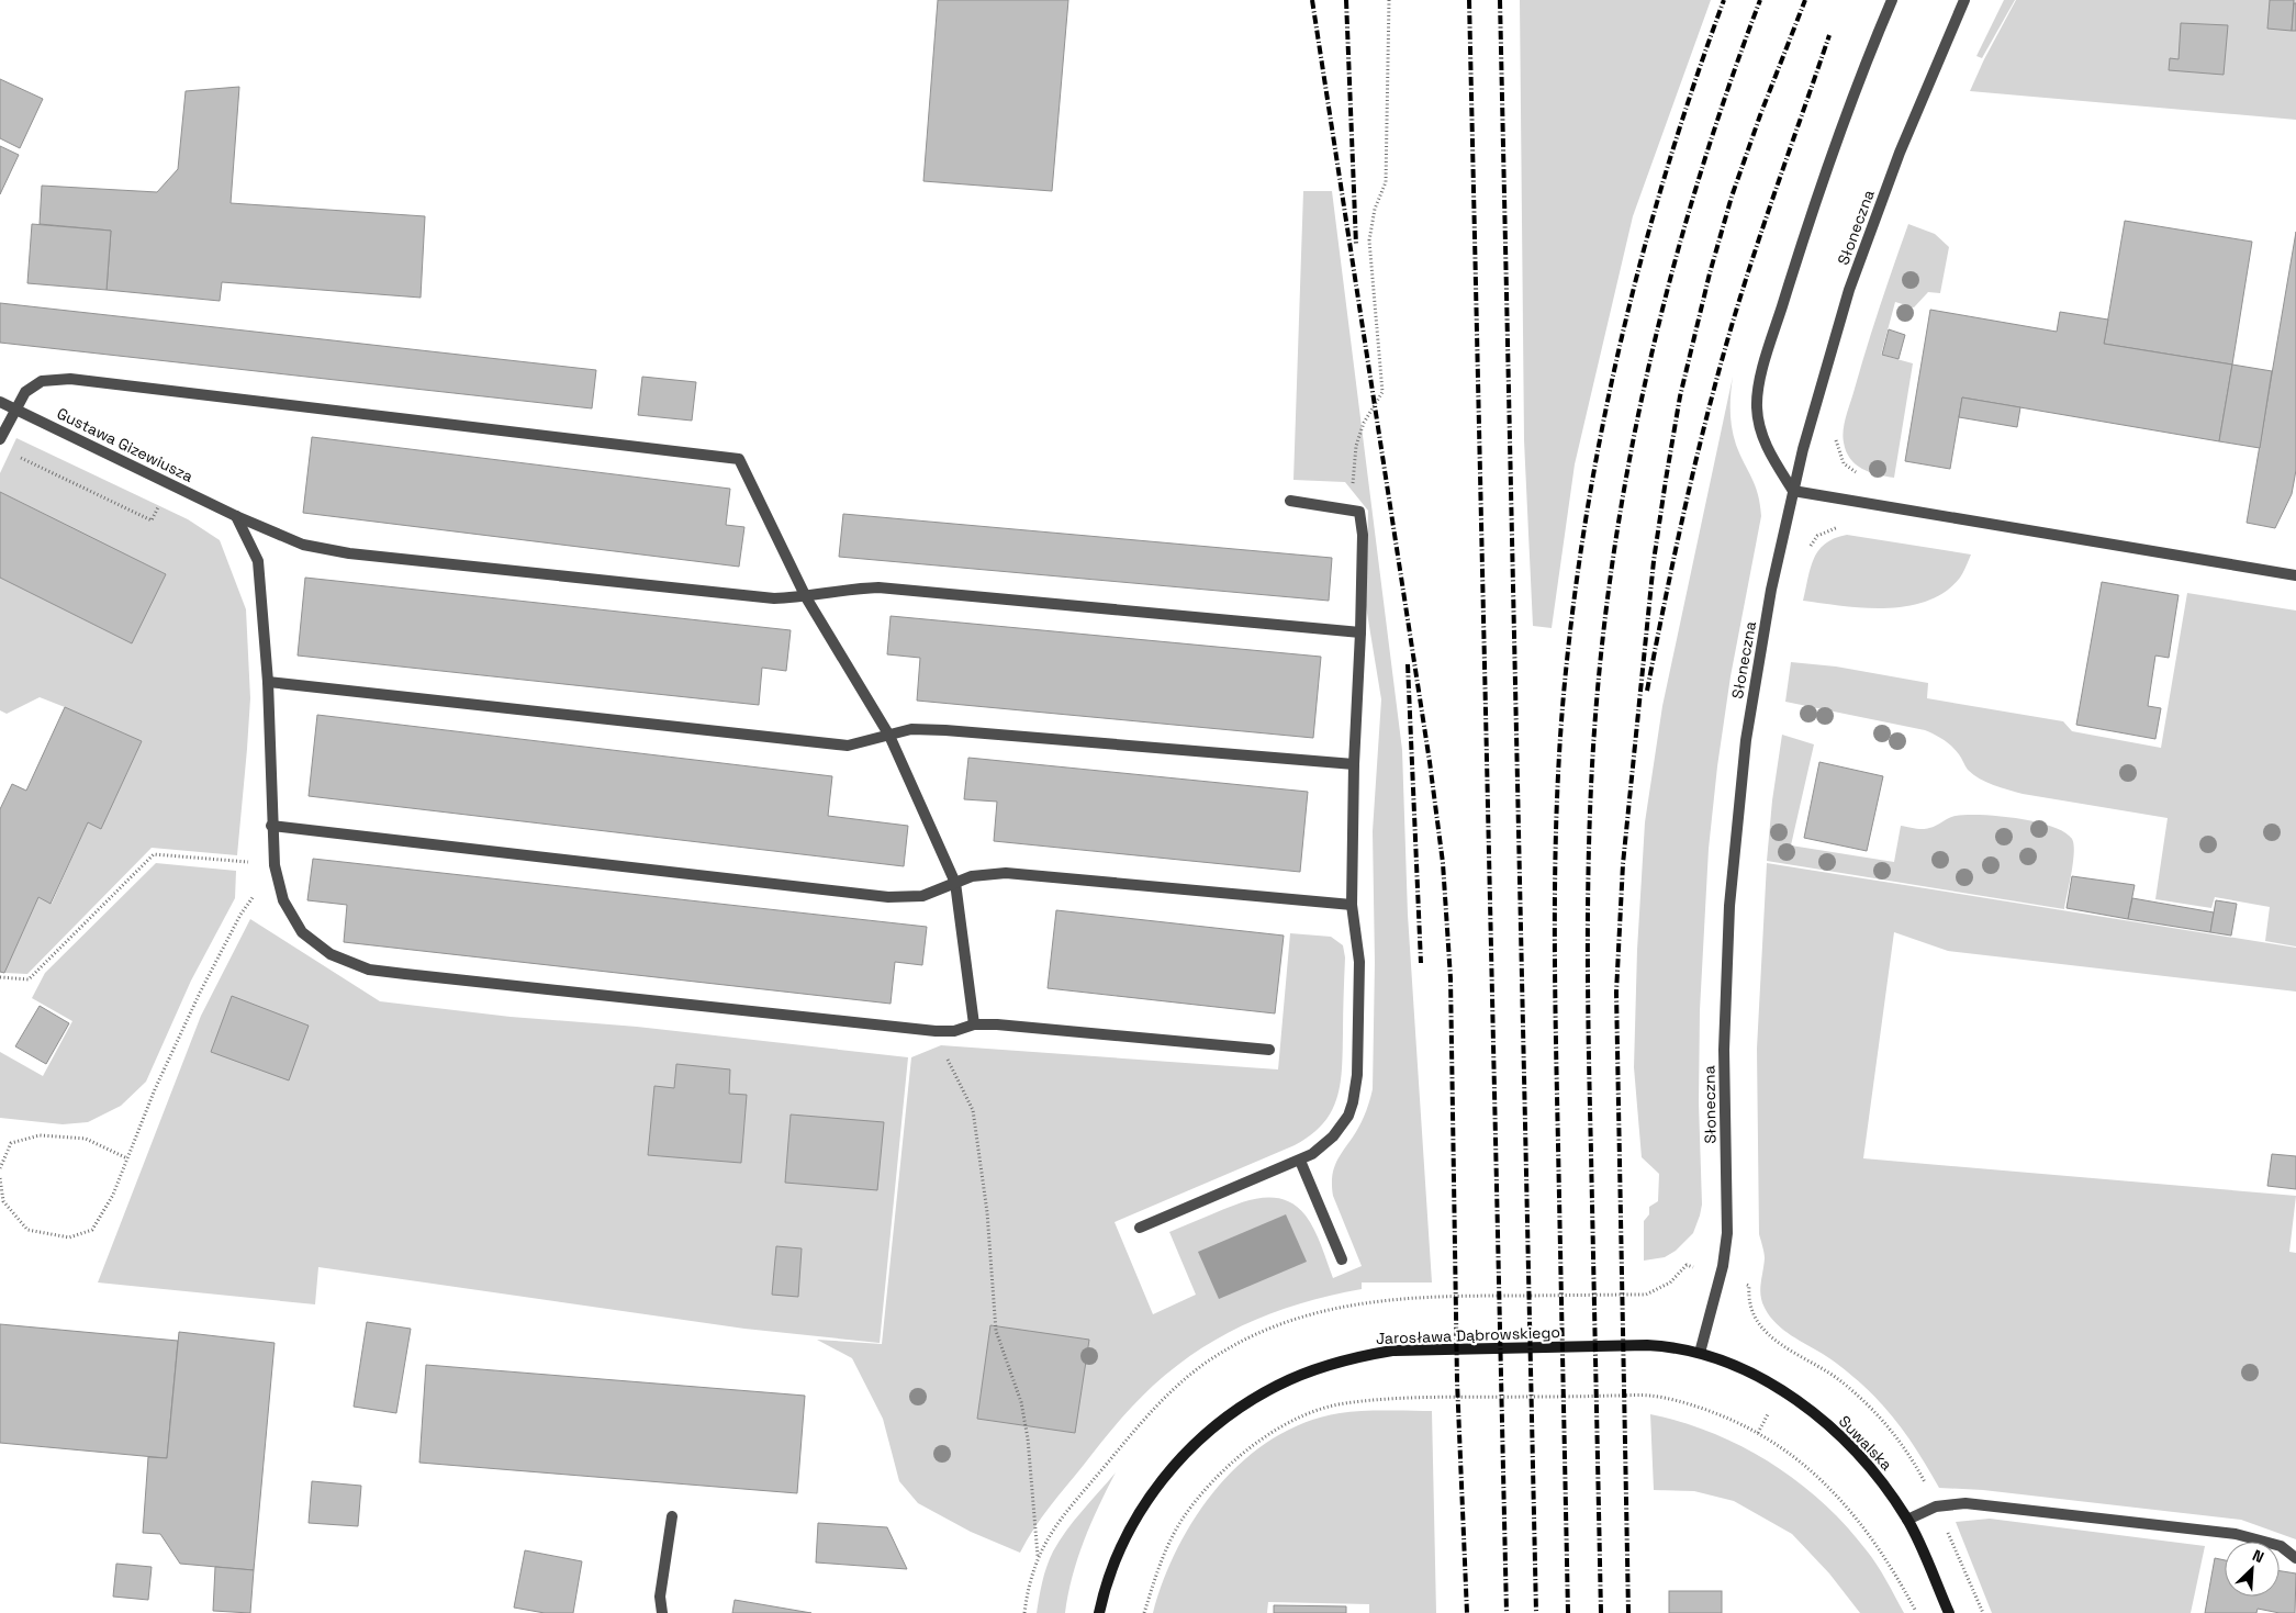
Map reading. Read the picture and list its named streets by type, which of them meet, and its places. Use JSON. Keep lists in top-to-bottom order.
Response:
{
  "streets": {
    "street": [
      "Słoneczna",
      "Gustawa Gizewiusza",
      "Jarosława Dąbrowskiego",
      "Suwalska"
    ]
  },
  "crossings": [
    ["Słoneczna", "Jarosława Dąbrowskiego"],
    ["Słoneczna", "Suwalska"],
    ["Jarosława Dąbrowskiego", "Suwalska"]
  ],
  "north": "top right"
}
